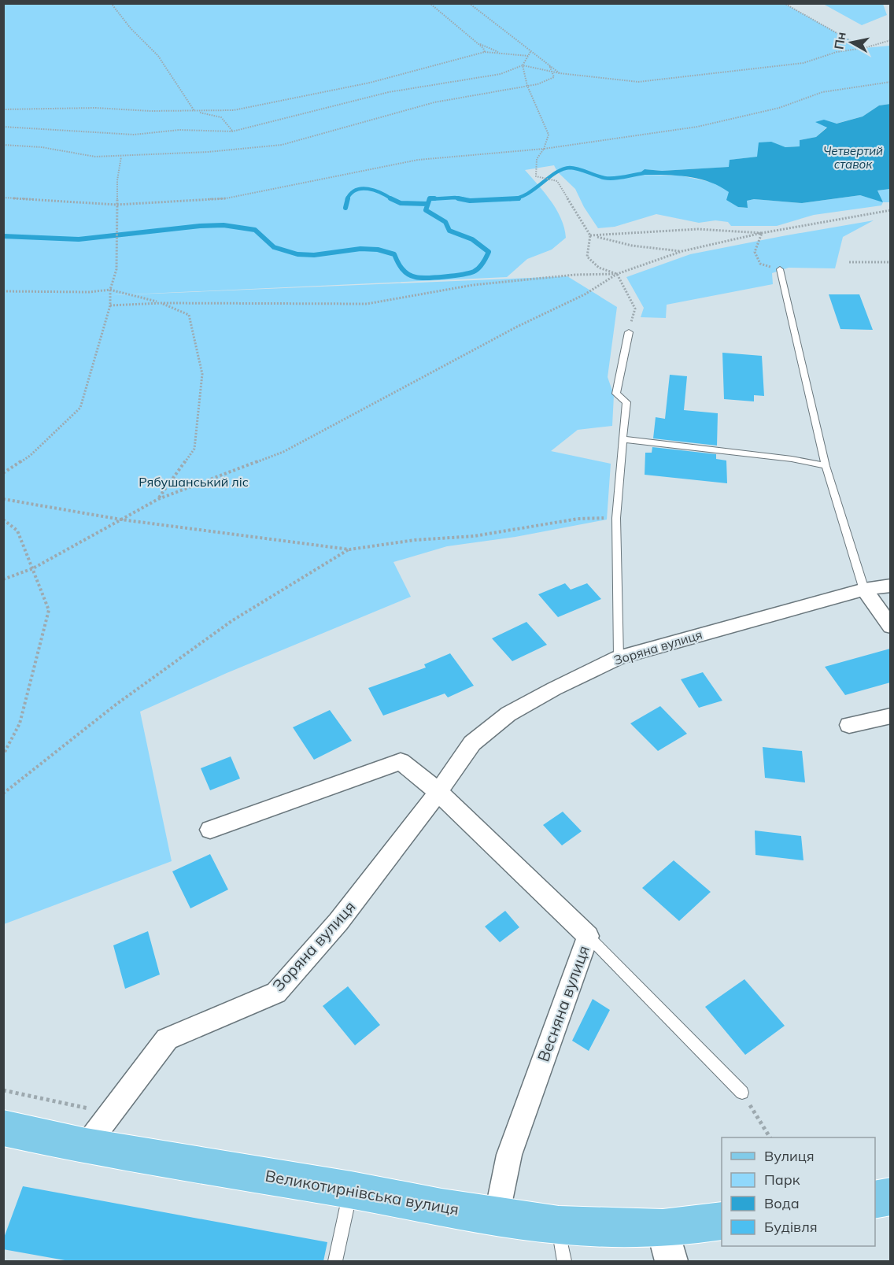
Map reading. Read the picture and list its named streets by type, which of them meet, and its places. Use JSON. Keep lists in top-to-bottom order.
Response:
{
  "streets": {
    "main road": ["Великотирнівська вулиця"],
    "street": ["Зоряна вулиця", "Весняна вулиця"]
  },
  "crossings": [
    ["Зоряна вулиця", "Весняна вулиця"],
    ["Зоряна вулиця", "Великотирнівська вулиця"],
    ["Весняна вулиця", "Великотирнівська вулиця"]
  ],
  "water": ["Четвертий ставок"],
  "parks": ["Рябушанський ліс"],
  "legend": [
    "Вулиця",
    "Парк",
    "Вода",
    "Будівля"
  ],
  "north": "left"
}
